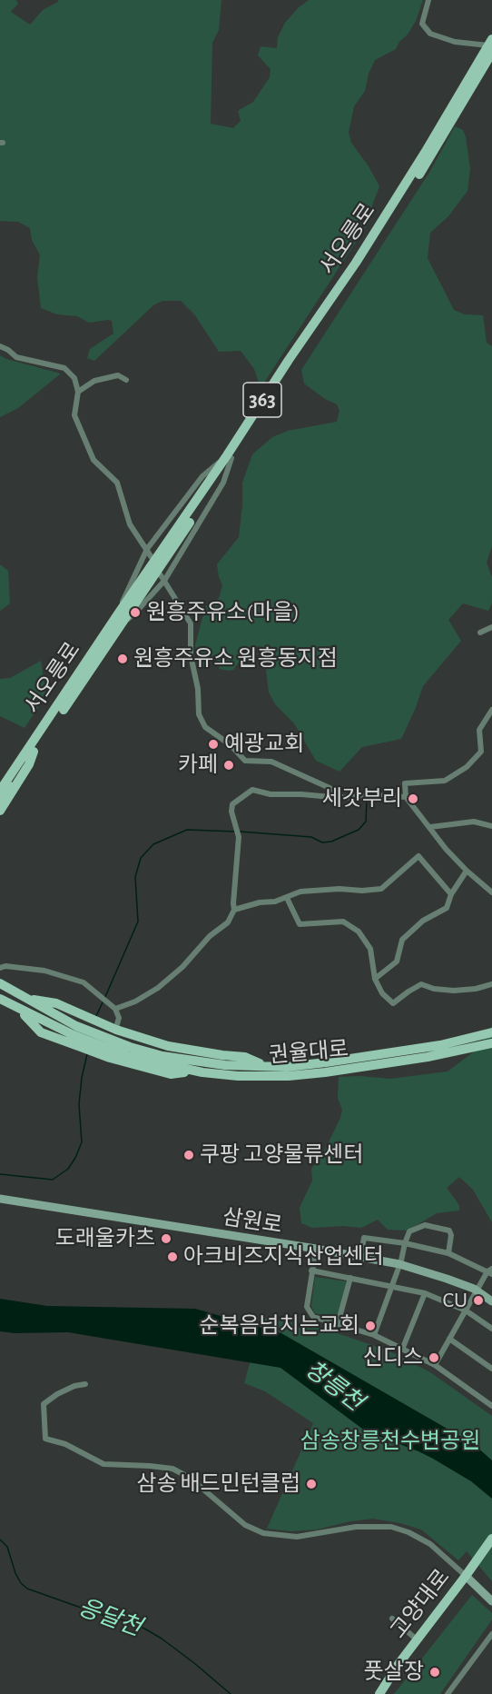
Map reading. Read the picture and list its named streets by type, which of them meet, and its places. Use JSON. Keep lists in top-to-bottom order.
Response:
{
  "streets": {
    "main road": [
      "서오릉로",
      "363",
      "권율대로",
      "삼원로",
      "고양대로"
    ]
  },
  "water": ["창릉천", "응달천"],
  "parks": ["삼송창릉천수변공원"],
  "places": [
    "원흥주유소(마을)",
    "원흥주유소 원흥동지점",
    "예광교회",
    "카페",
    "세갓부리",
    "쿠팡 고양물류센터",
    "도래울카츠",
    "아크비즈지식산업센터",
    "CU",
    "순복음넘치는교회",
    "신디스",
    "삼송 배드민턴클럽",
    "풋살장"
  ]
}
